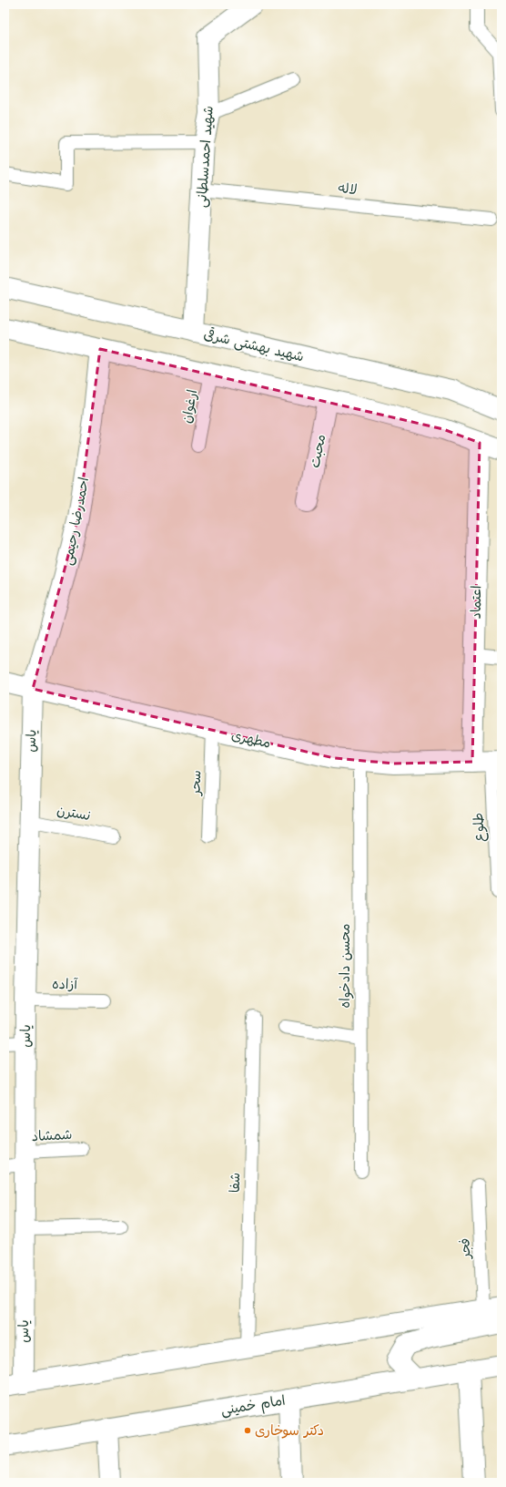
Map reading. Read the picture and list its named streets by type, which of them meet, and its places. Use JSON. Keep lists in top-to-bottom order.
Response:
{
  "streets": {
    "street": [
      "شهید احمدسلطانی",
      "شهید بهشتی شرقی",
      "محبت",
      "احمدرضا رحیمی",
      "اعتماد",
      "مطهری",
      "یاس",
      "امام خمینی"
    ],
    "lane": [
      "لاله",
      "ارغوان",
      "سحر",
      "نسترن",
      "طلوع",
      "محسن دادخواه",
      "آزاده",
      "شمشاد",
      "شفا",
      "فجر"
    ]
  },
  "crossings": [
    ["شهید احمدسلطانی", "لاله"],
    ["شهید احمدسلطانی", "شهید بهشتی شرقی"],
    ["احمدرضا رحیمی", "مطهری"],
    ["احمدرضا رحیمی", "یاس"],
    ["اعتماد", "مطهری"],
    ["اعتماد", "طلوع"],
    ["مطهری", "یاس"],
    ["مطهری", "سحر"],
    ["مطهری", "طلوع"],
    ["مطهری", "محسن دادخواه"],
    ["یاس", "نسترن"],
    ["یاس", "آزاده"],
    ["یاس", "شمشاد"]
  ],
  "places": ["دکتر سوخاری"]
}
